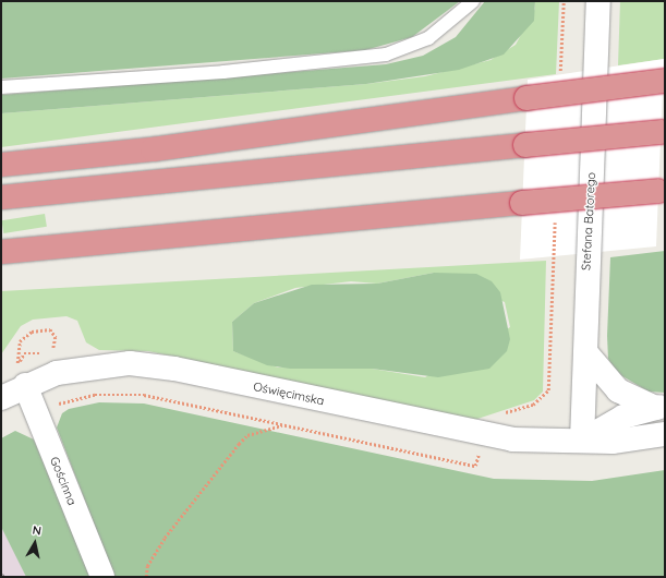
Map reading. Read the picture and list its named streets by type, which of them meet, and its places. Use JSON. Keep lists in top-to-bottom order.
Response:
{
  "streets": {
    "street": ["Stefana Batorego", "Oświęcimska", "Gościnna"]
  },
  "crossings": [
    ["Stefana Batorego", "Oświęcimska"],
    ["Oświęcimska", "Gościnna"]
  ],
  "north": "top"
}
